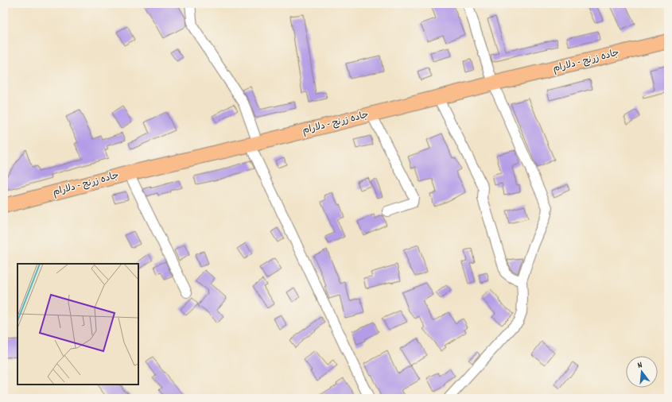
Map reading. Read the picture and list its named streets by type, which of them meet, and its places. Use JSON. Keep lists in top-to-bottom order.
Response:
{
  "streets": {
    "highway": ["جاده زرنج - دلارام"]
  },
  "north": "top"
}
